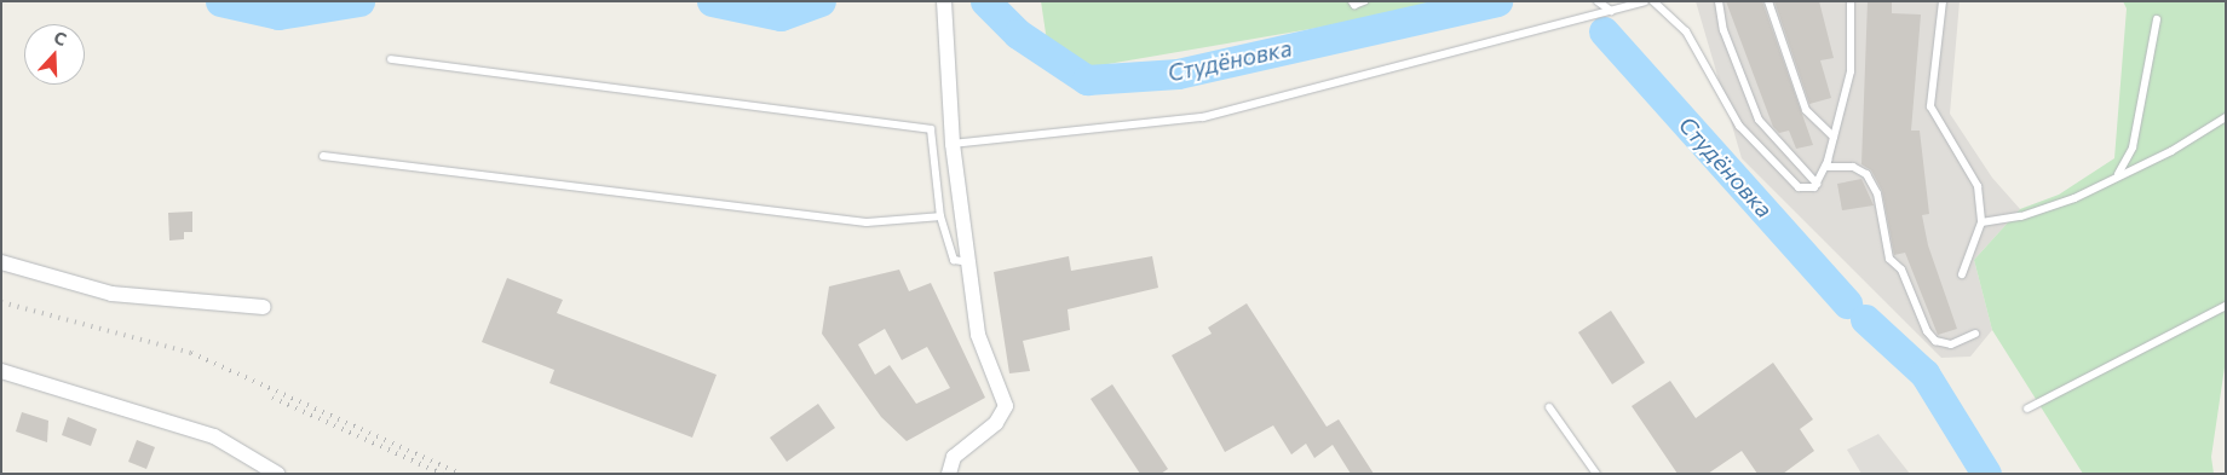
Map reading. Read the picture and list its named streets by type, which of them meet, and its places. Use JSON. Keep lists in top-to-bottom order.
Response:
{
  "water": ["Студёновка"],
  "north": "top"
}
